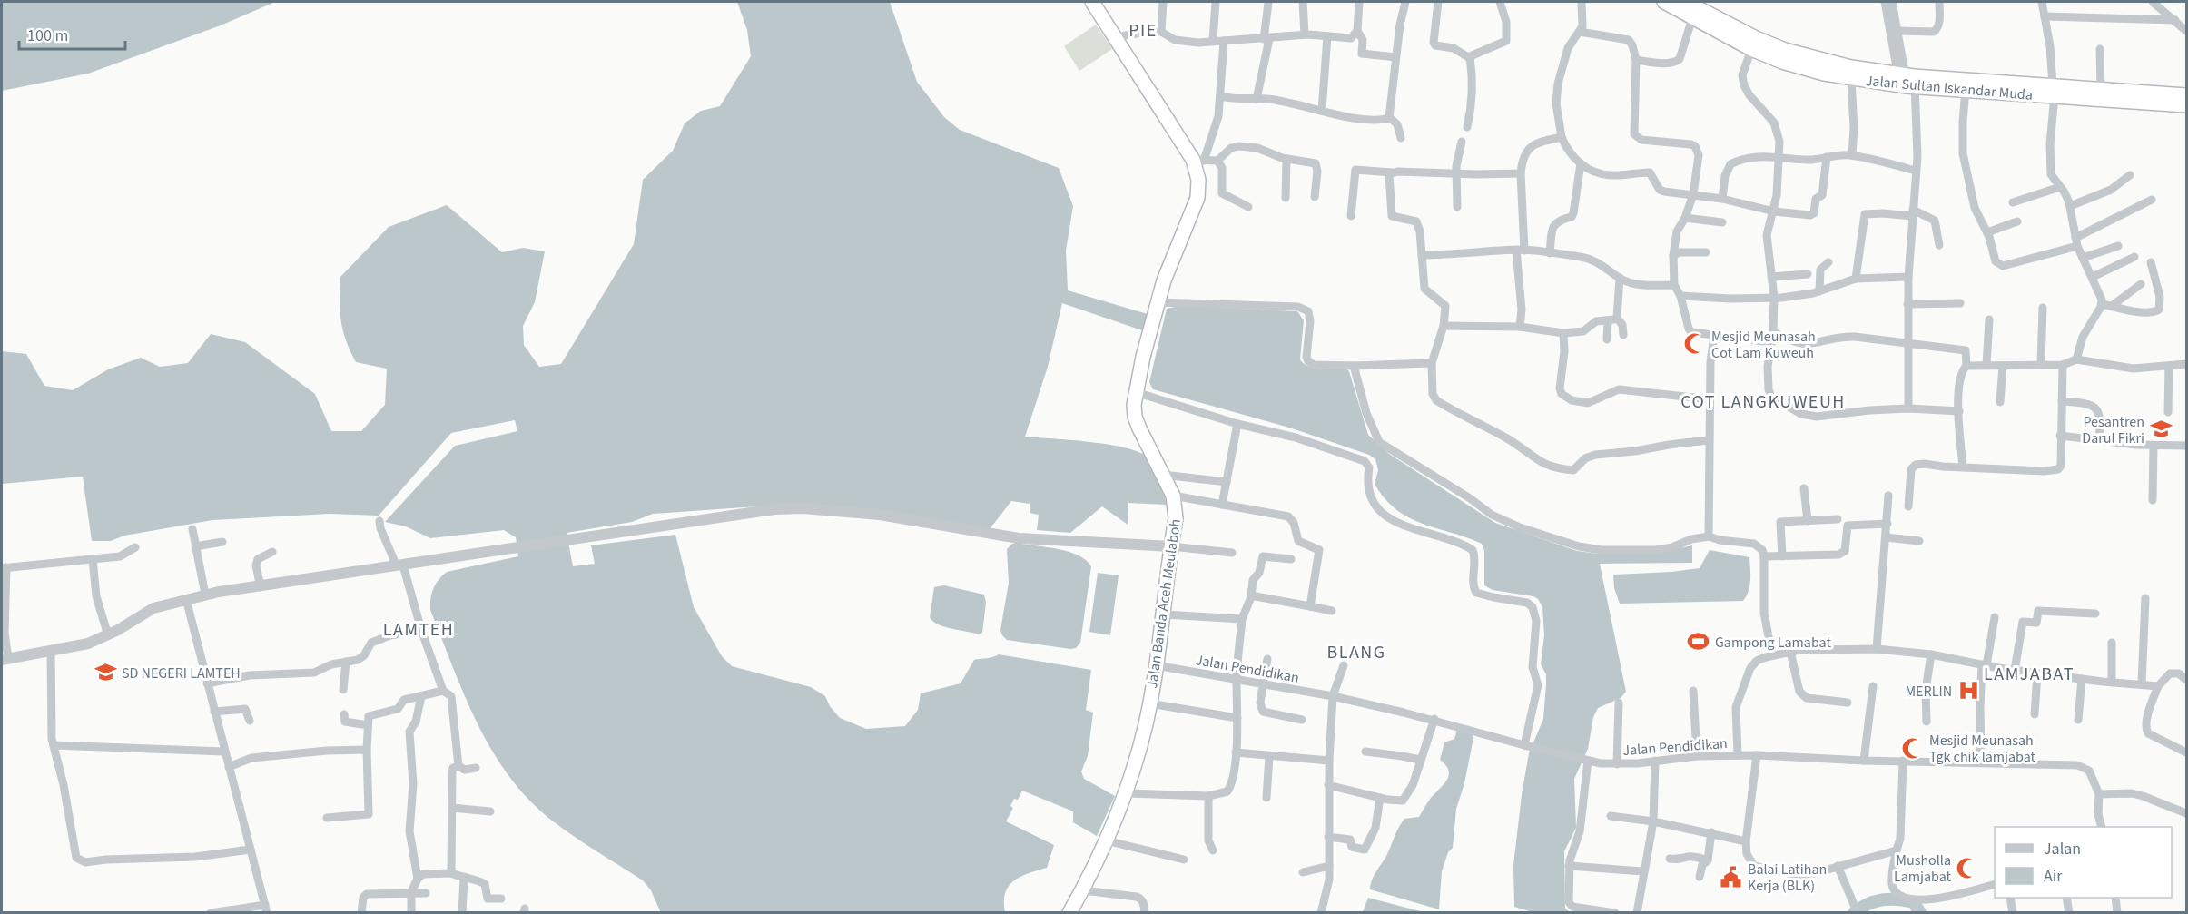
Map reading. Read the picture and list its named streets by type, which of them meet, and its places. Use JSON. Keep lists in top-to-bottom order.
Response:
{
  "streets": {
    "highway": ["Jalan Sultan Iskandar Muda", "Jalan Banda Aceh Meulaboh"],
    "street": ["Jalan Pendidikan"]
  },
  "crossings": [
    ["Jalan Banda Aceh Meulaboh", "Jalan Pendidikan"]
  ],
  "districts": [
    "PIE",
    "COT LANGKUWEUH",
    "LAMTEH",
    "BLANG",
    "LAMJABAT"
  ],
  "places": {
    "mosque": ["Mesjid Meunasah Cot Lam Kuweuh", "Mesjid Meunasah Tgk chik lamjabat", "Musholla Lamjabat"],
    "school or university": ["Pesantren Darul Fikri", "SD NEGERI LAMTEH"],
    "sports": ["Gampong Lamabat"],
    "hospital": ["MERLIN"],
    "public building": ["Balai Latihan Kerja (BLK)"]
  },
  "legend": ["Jalan", "Air"],
  "scale_bar": "100 m"
}
